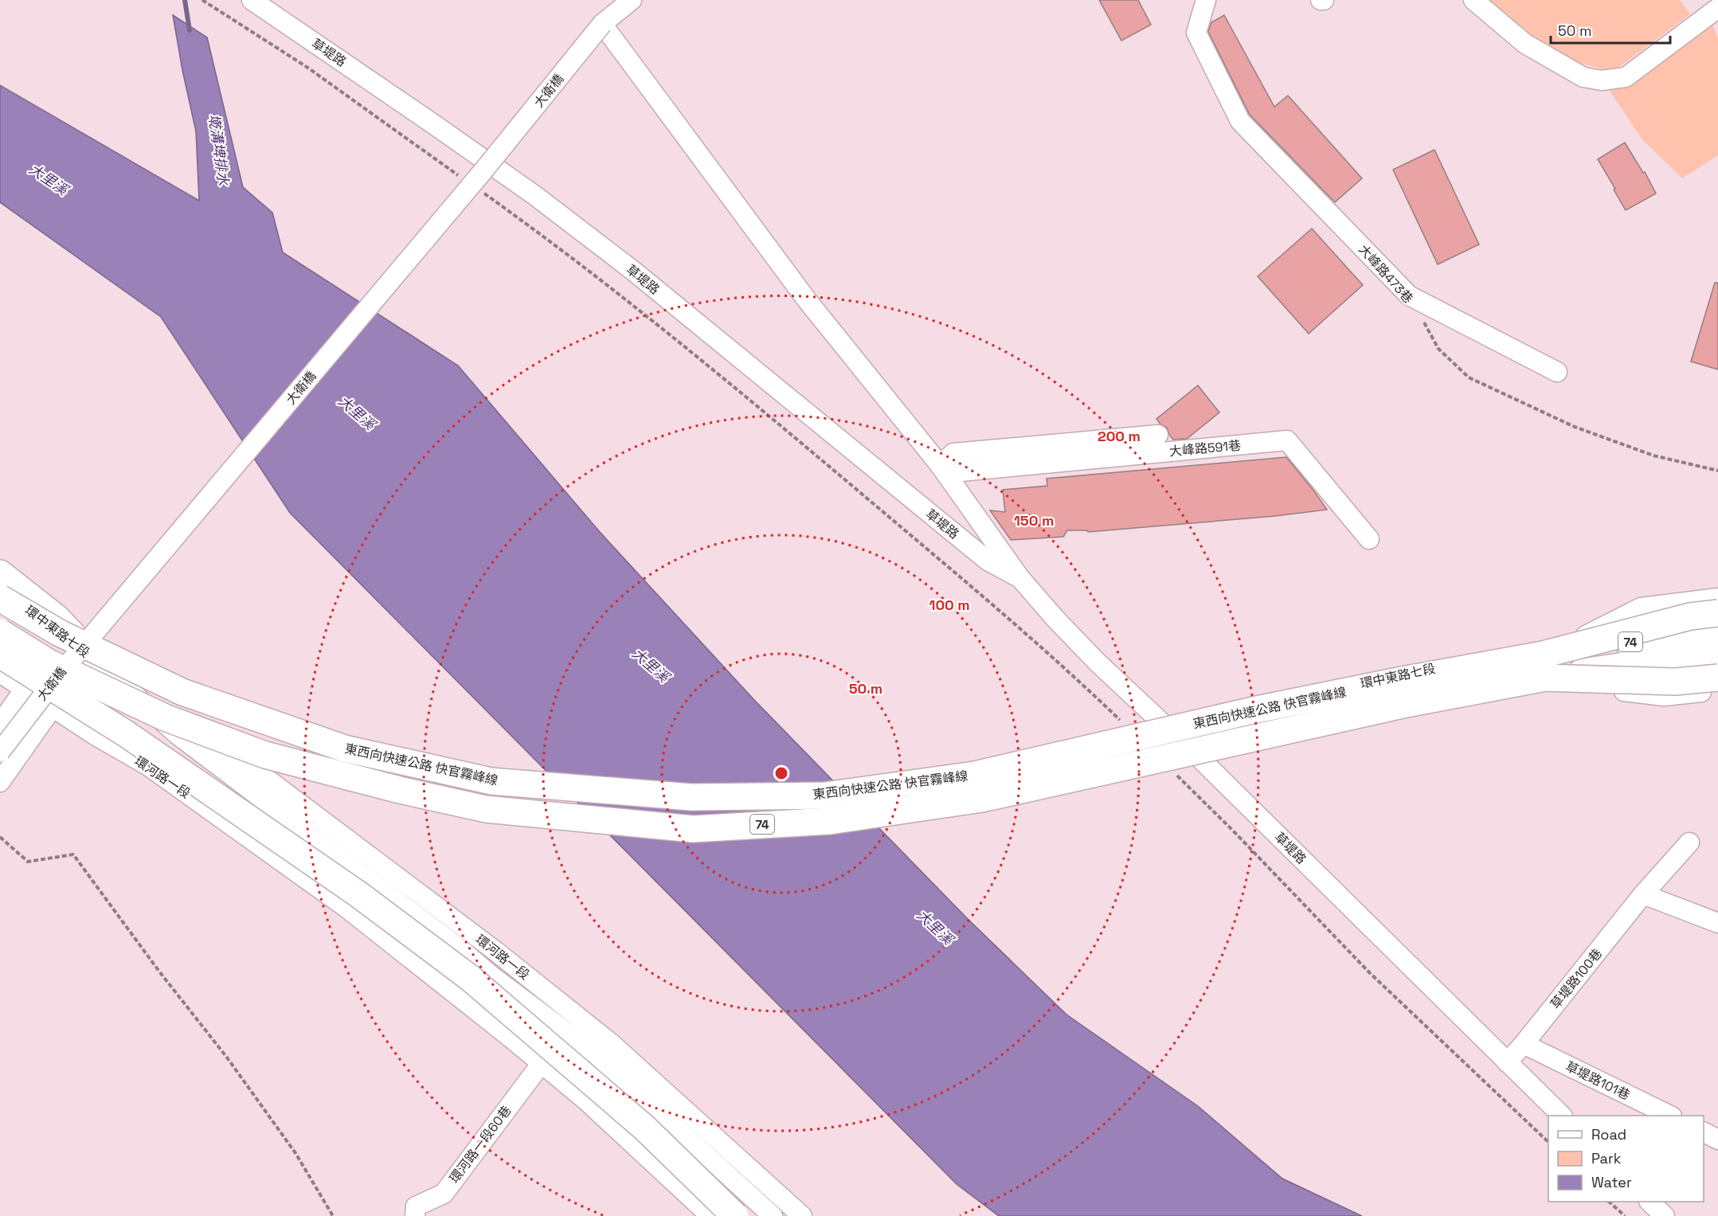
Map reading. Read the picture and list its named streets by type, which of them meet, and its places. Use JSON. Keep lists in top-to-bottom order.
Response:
{
  "streets": {
    "highway": ["74", "東西向快速公路 快官霧峰線"],
    "street": [
      "草堤路",
      "大衛橋",
      "大峰路473巷",
      "大峰路591巷",
      "環中東路七段",
      "環河路一段",
      "草堤路100巷",
      "草堤路101巷",
      "環河路一段60巷"
    ]
  },
  "crossings": [
    ["草堤路", "大衛橋"],
    ["草堤路", "大峰路591巷"],
    ["草堤路", "環中東路七段"],
    ["草堤路", "草堤路100巷"],
    ["環中東路七段", "環河路一段"],
    ["環河路一段", "環河路一段60巷"],
    ["草堤路100巷", "草堤路101巷"]
  ],
  "water": ["墘溝埤排水", "大里溪"],
  "legend": ["Road", "Park", "Water"],
  "scale_bar": "50 m",
  "rings": [
    "200 m",
    "150 m",
    "100 m",
    "50 m"
  ]
}
